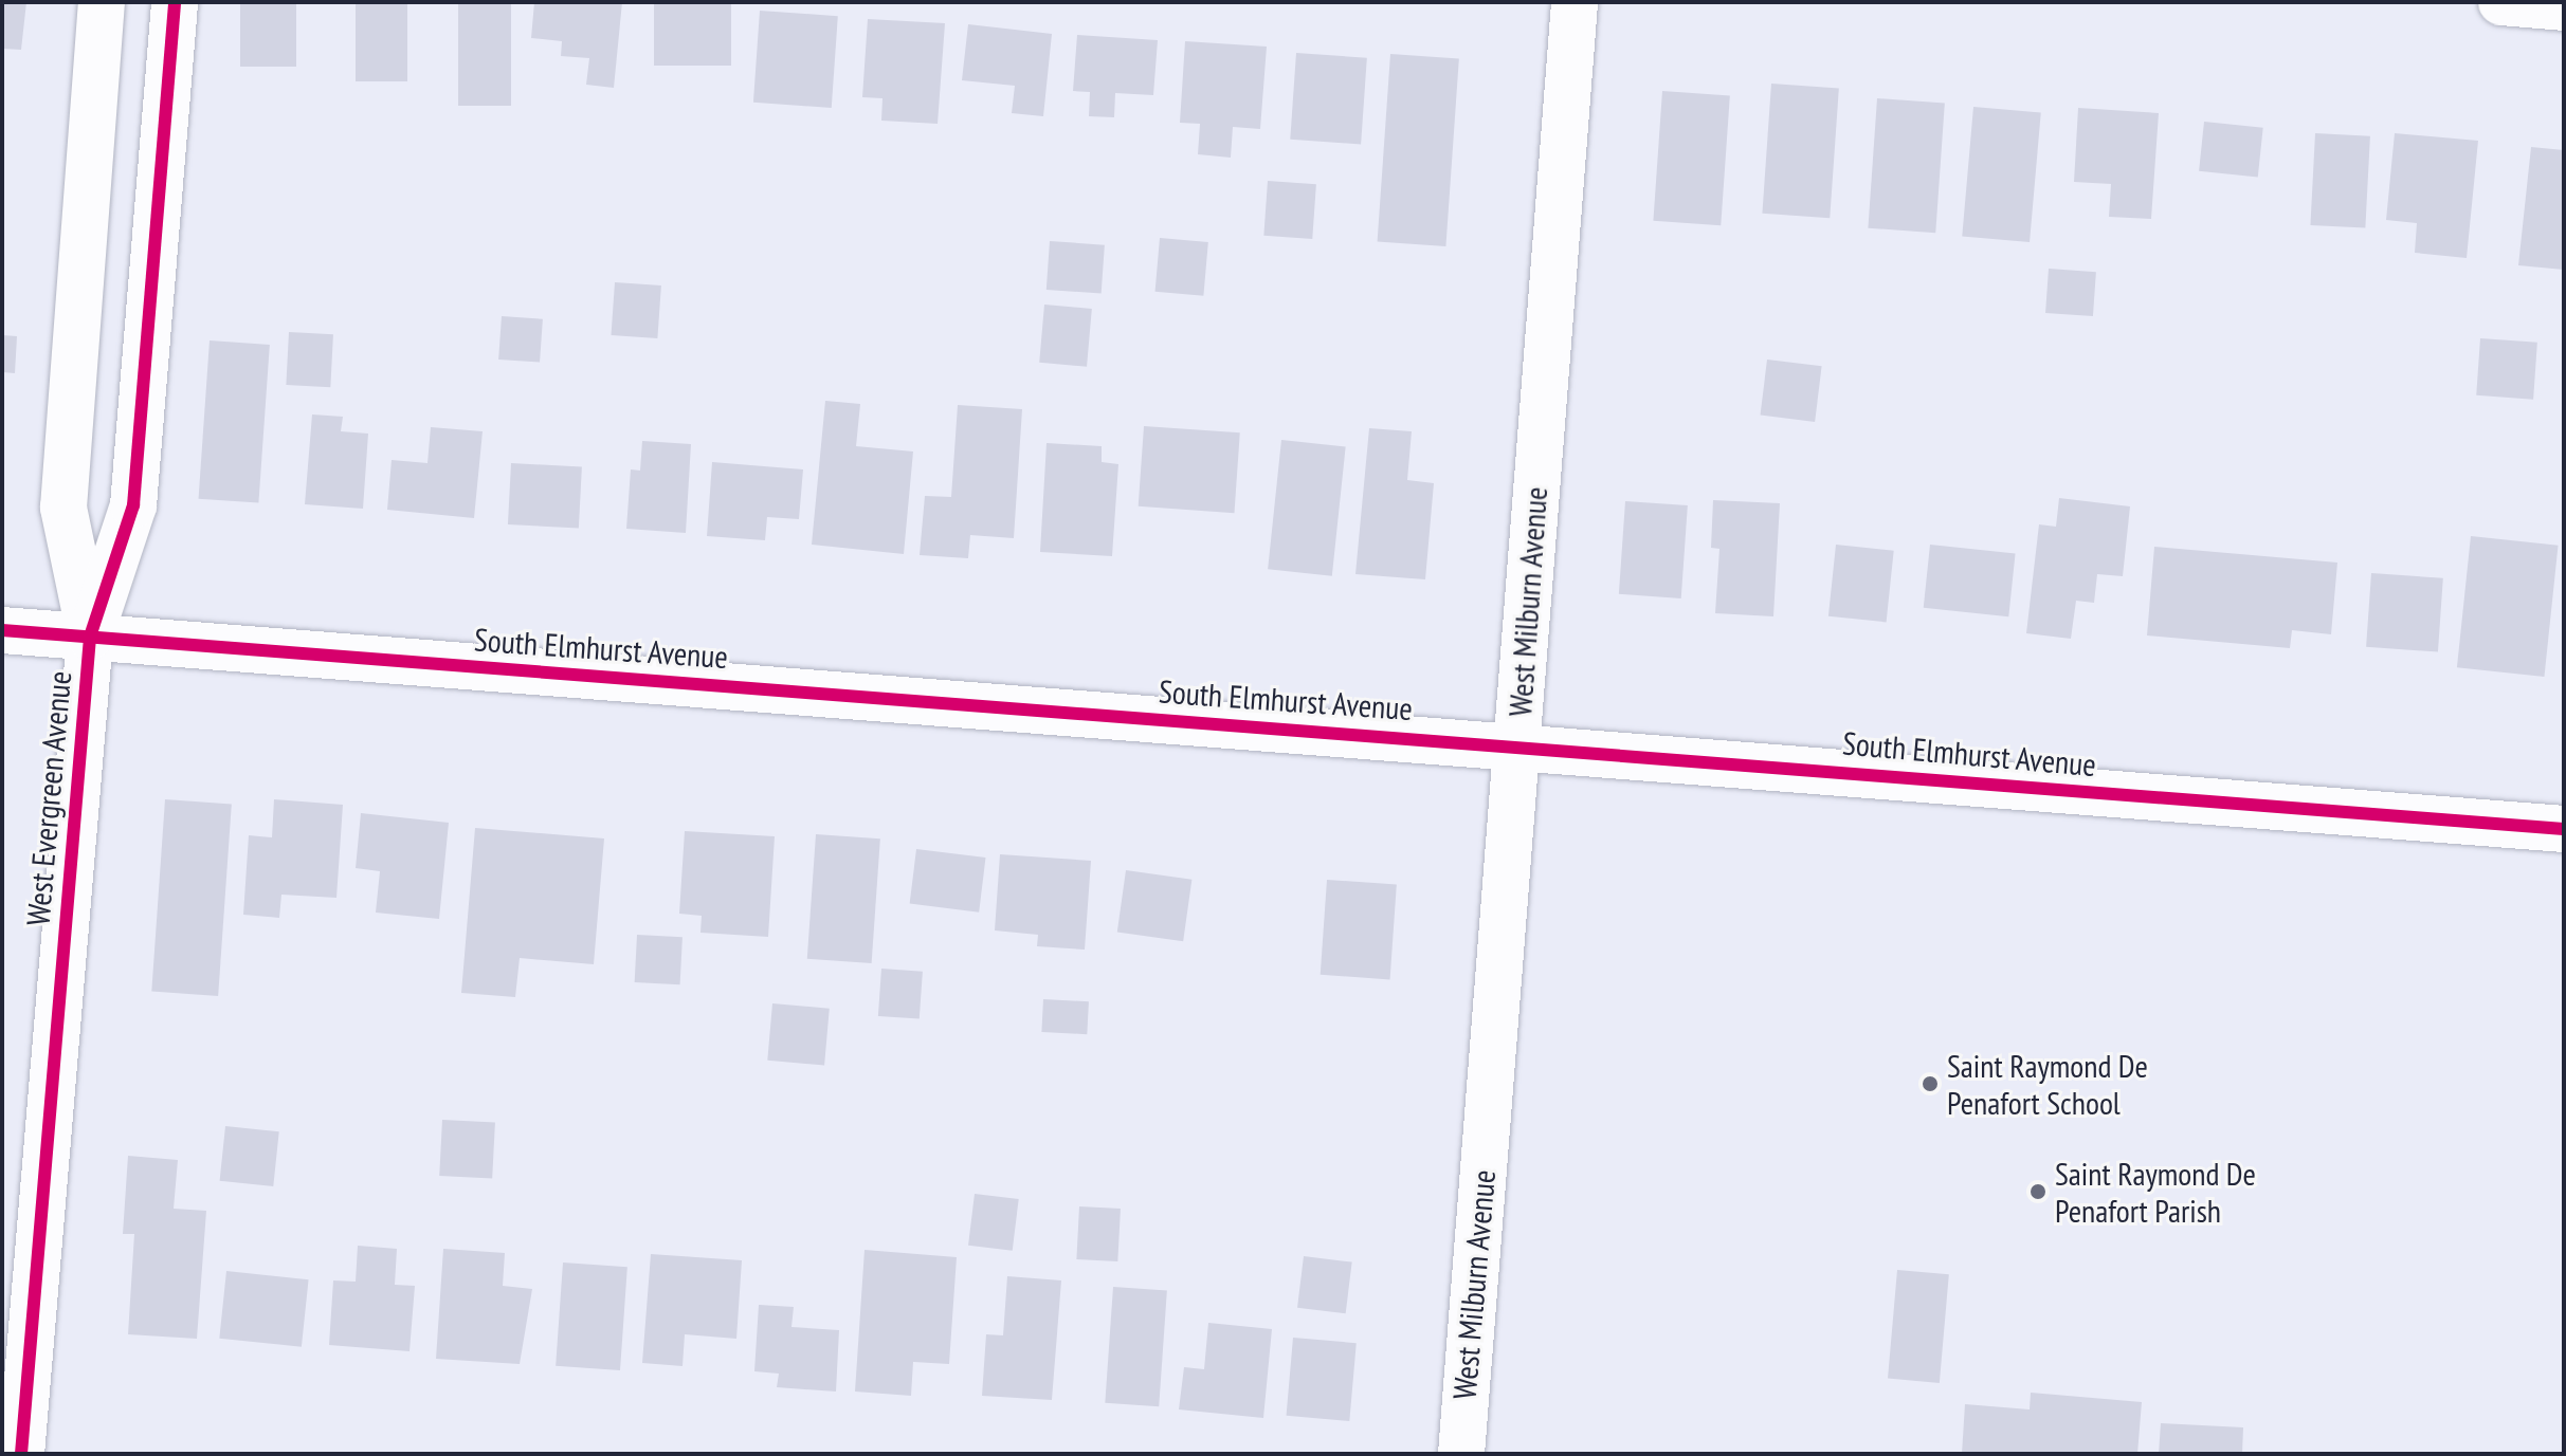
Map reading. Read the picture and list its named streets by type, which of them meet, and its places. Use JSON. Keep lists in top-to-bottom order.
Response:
{
  "streets": {
    "street": ["West Milburn Avenue", "South Elmhurst Avenue", "West Evergreen Avenue"]
  },
  "crossings": [
    ["West Milburn Avenue", "South Elmhurst Avenue"],
    ["South Elmhurst Avenue", "West Evergreen Avenue"]
  ],
  "places": ["Saint Raymond De Penafort School", "Saint Raymond De Penafort Parish"]
}
